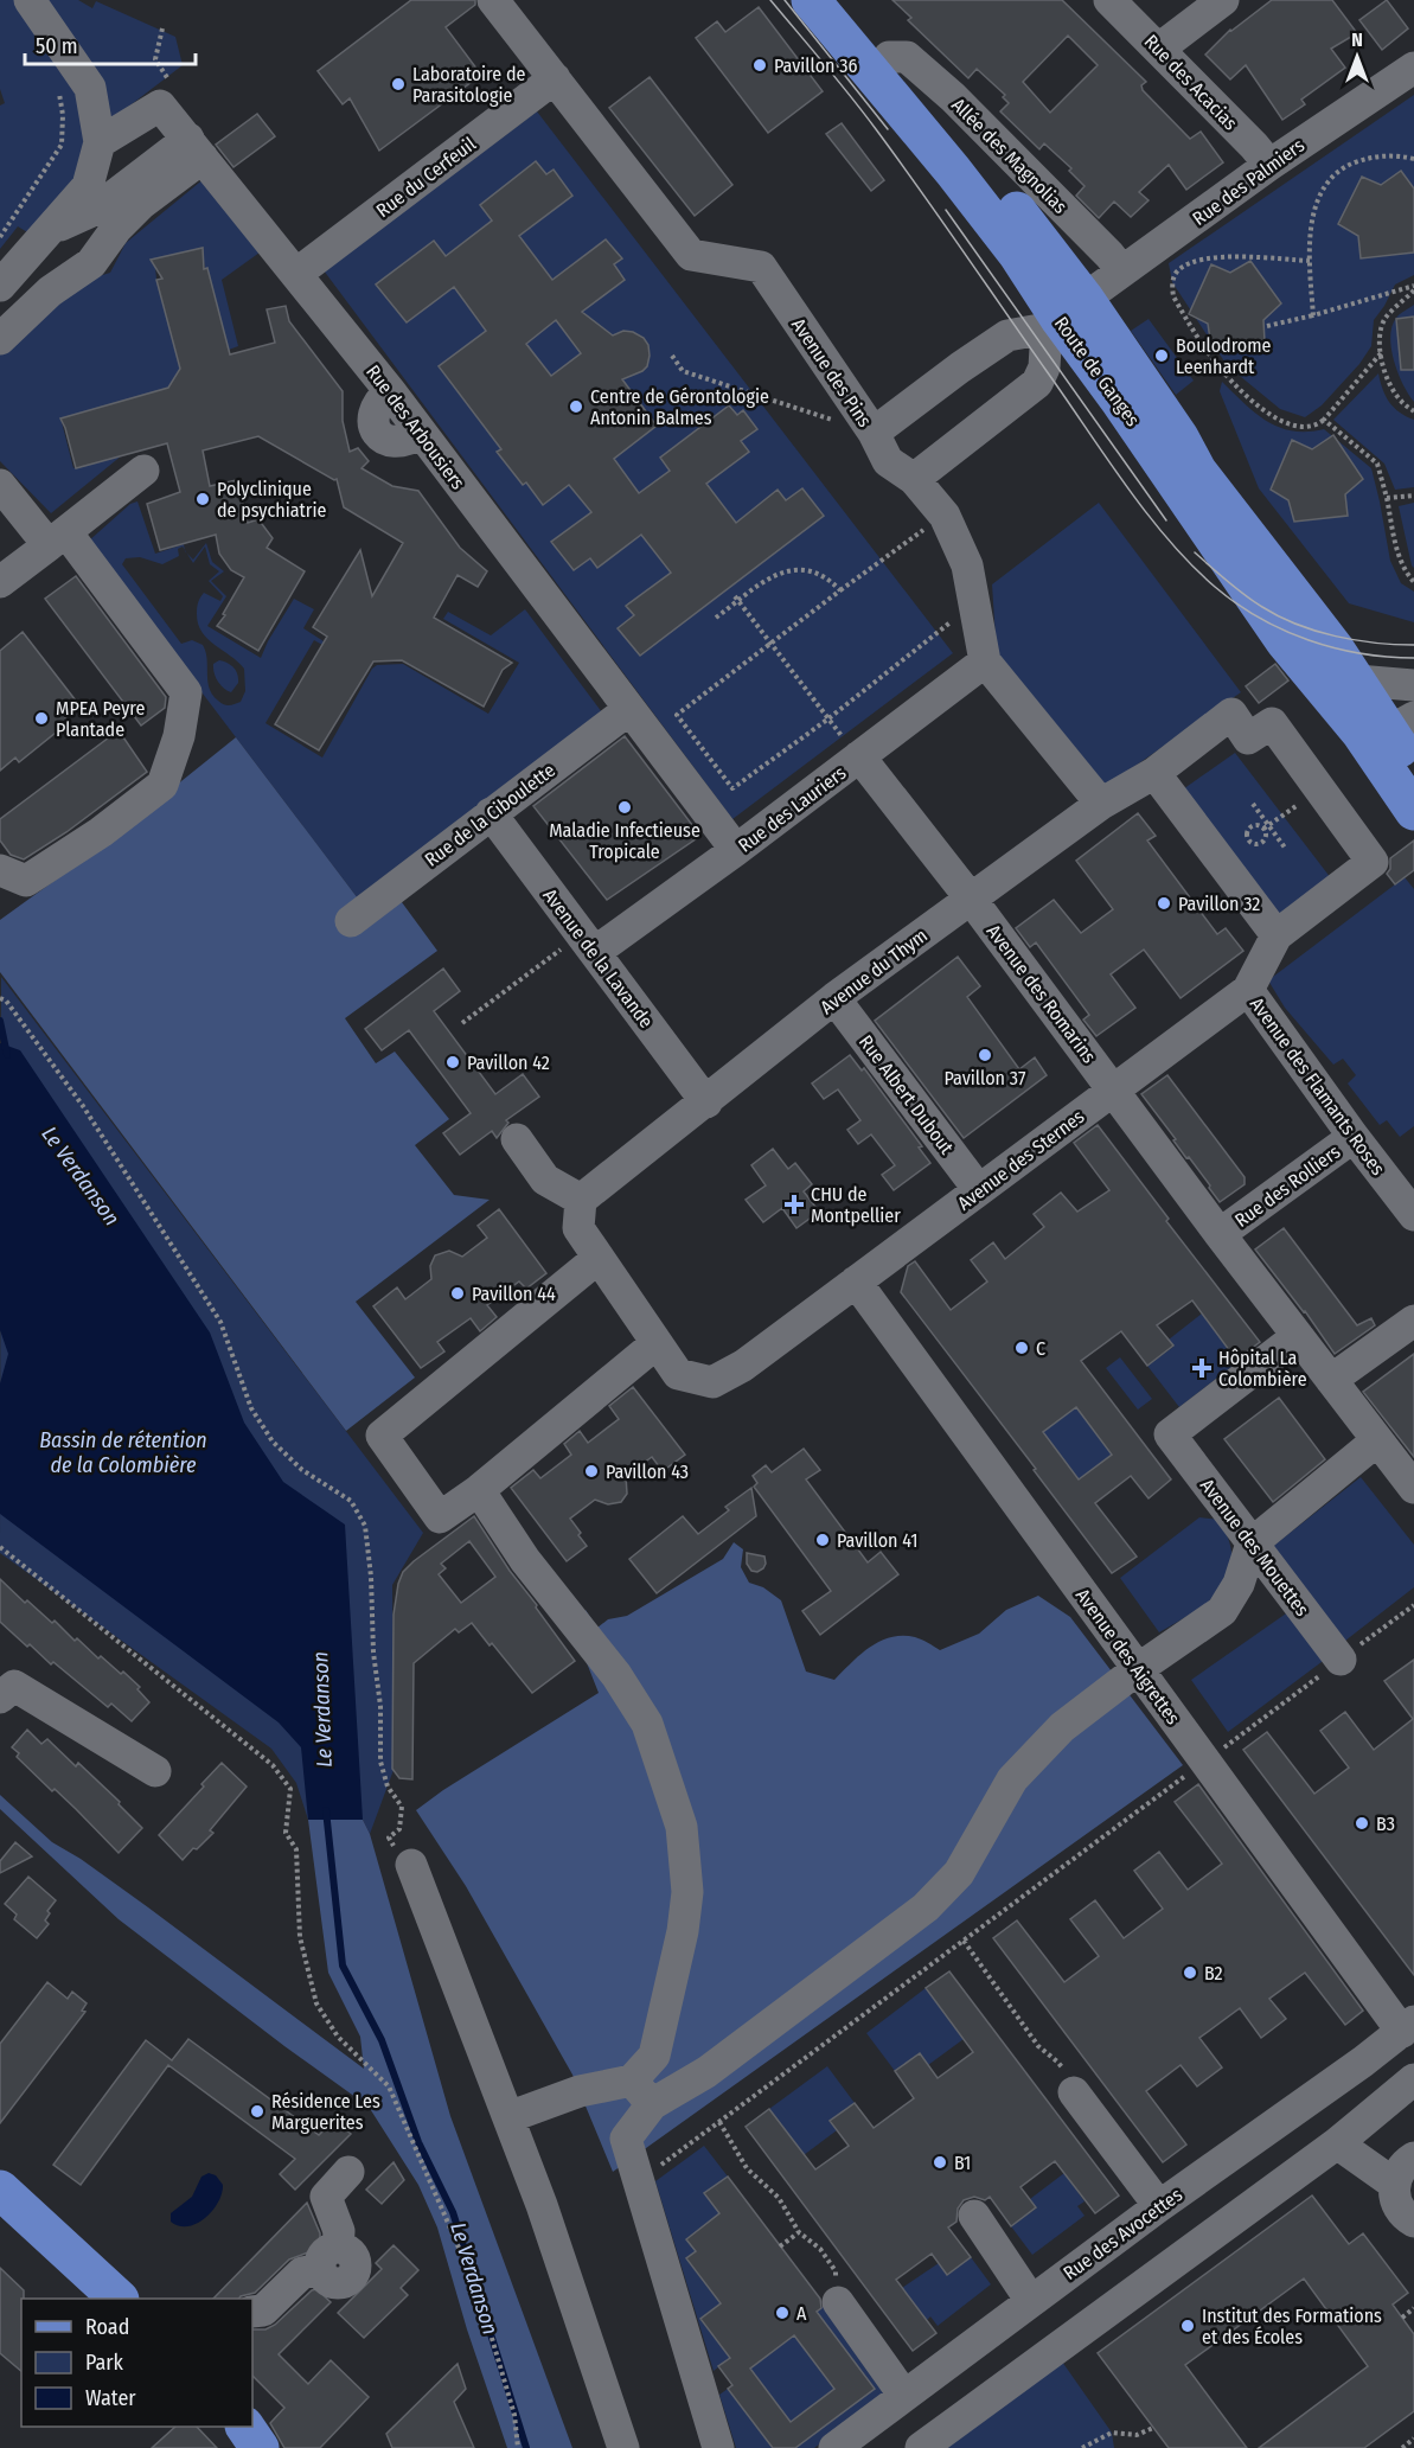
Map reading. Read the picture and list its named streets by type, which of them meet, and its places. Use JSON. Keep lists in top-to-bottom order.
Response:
{
  "streets": {
    "main road": ["Route de Ganges"],
    "street": [
      "Rue des Acacias",
      "Allée des Magnolias",
      "Rue du Cerfeuil",
      "Rue des Palmiers",
      "Avenue des Pins",
      "Rue des Arbousiers",
      "Rue des Lauriers",
      "Rue de la Ciboulette",
      "Avenue de la Lavande",
      "Avenue du Thym",
      "Avenue des Romarins",
      "Avenue des Flamants Roses",
      "Rue Albert Dubout",
      "Avenue des Sternes",
      "Rue des Rolliers",
      "Avenue des Mouettes",
      "Avenue des Aigrettes",
      "Rue des Avocettes"
    ]
  },
  "crossings": [
    ["Rue des Acacias", "Rue des Palmiers"],
    ["Allée des Magnolias", "Rue des Palmiers"],
    ["Allée des Magnolias", "Route de Ganges"],
    ["Rue du Cerfeuil", "Avenue des Pins"],
    ["Rue du Cerfeuil", "Rue des Arbousiers"],
    ["Rue des Palmiers", "Route de Ganges"],
    ["Avenue des Pins", "Rue des Lauriers"],
    ["Avenue des Pins", "Avenue du Thym"],
    ["Rue des Arbousiers", "Rue des Lauriers"],
    ["Rue des Arbousiers", "Rue de la Ciboulette"],
    ["Rue des Lauriers", "Avenue de la Lavande"],
    ["Rue des Lauriers", "Avenue des Romarins"],
    ["Rue de la Ciboulette", "Avenue de la Lavande"],
    ["Avenue de la Lavande", "Avenue du Thym"],
    ["Avenue du Thym", "Avenue des Romarins"],
    ["Avenue du Thym", "Rue Albert Dubout"],
    ["Avenue du Thym", "Avenue des Sternes"],
    ["Avenue des Romarins", "Avenue des Sternes"],
    ["Avenue des Romarins", "Rue des Rolliers"],
    ["Avenue des Romarins", "Avenue des Mouettes"],
    ["Avenue des Flamants Roses", "Avenue des Sternes"],
    ["Avenue des Flamants Roses", "Rue des Rolliers"],
    ["Rue Albert Dubout", "Avenue des Sternes"],
    ["Avenue des Sternes", "Avenue des Aigrettes"],
    ["Avenue des Aigrettes", "Rue des Avocettes"]
  ],
  "water": ["Le Verdanson", "Bassin de rétention de la Colombière"],
  "places": {
    "other": [
      "Pavillon 36",
      "Laboratoire de Parasitologie",
      "Boulodrome Leenhardt",
      "Centre de Gérontologie Antonin Balmes",
      "Polyclinique de psychiatrie",
      "MPEA Peyre Plantade",
      "Maladie Infectieuse Tropicale",
      "Pavillon 32",
      "Pavillon 37",
      "Pavillon 42",
      "Pavillon 44",
      "C",
      "Pavillon 43",
      "Pavillon 41",
      "B3",
      "B2",
      "Résidence Les Marguerites",
      "B1",
      "A",
      "Institut des Formations et des Écoles"
    ],
    "health": ["CHU de Montpellier", "Hôpital La Colombière"]
  },
  "legend": ["Road", "Park", "Water"],
  "scale_bar": "50 m",
  "north": "top"
}
